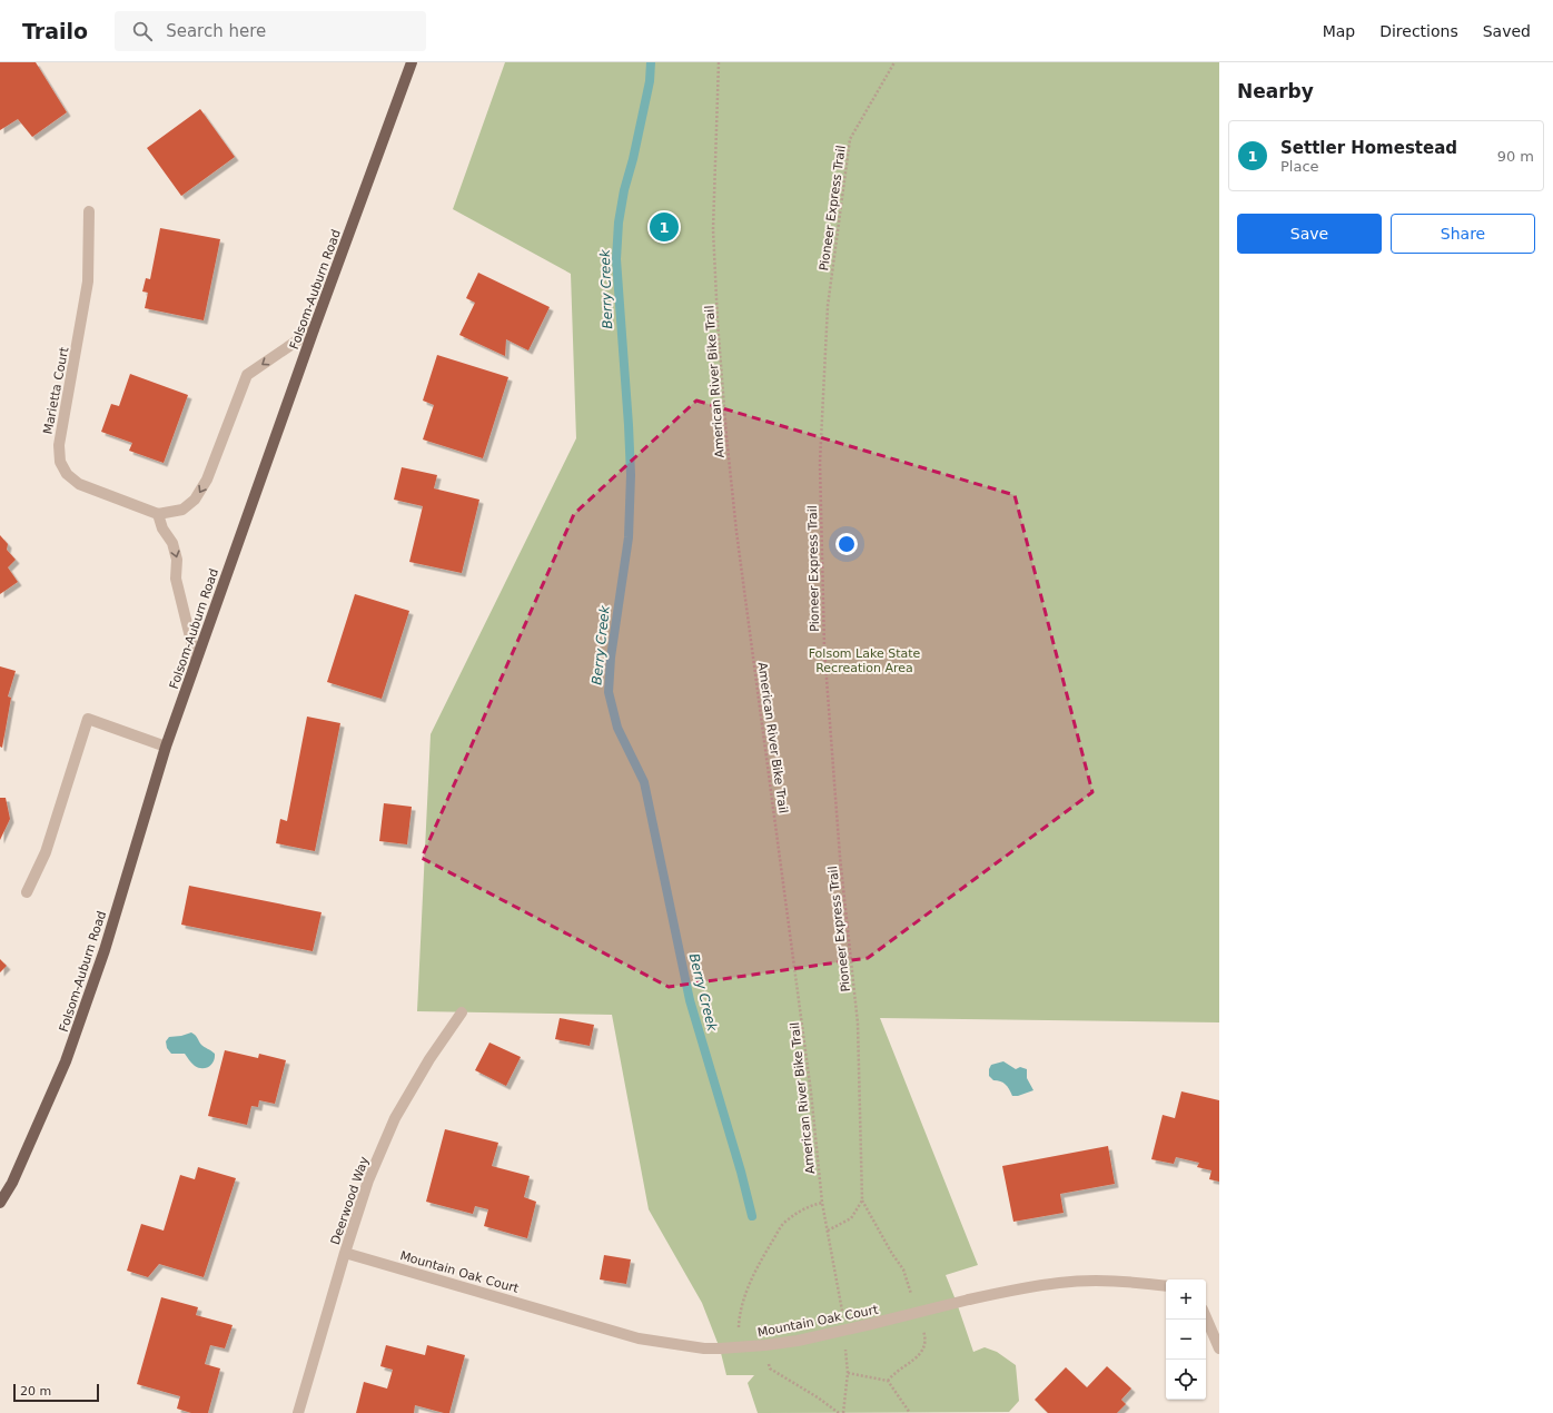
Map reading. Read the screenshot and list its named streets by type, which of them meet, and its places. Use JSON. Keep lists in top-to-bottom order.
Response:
{
  "streets": {
    "main road": ["Folsom-Auburn Road"],
    "street": ["Marietta Court", "Deerwood Way", "Mountain Oak Court"],
    "path": ["Pioneer Express Trail", "American River Bike Trail"]
  },
  "crossings": [
    ["Deerwood Way", "Mountain Oak Court"]
  ],
  "water": ["Berry Creek"],
  "parks": ["Folsom Lake State Recreation Area"],
  "scale_bar": "20 m",
  "page": {
    "header": "Trailo",
    "search": "Search here",
    "nav": ["Map", "Directions", "Saved"],
    "heading": "Nearby",
    "list": [
      {
        "mark": "1",
        "name": "Settler Homestead",
        "note": "Place",
        "value": "90 m"
      }
    ],
    "buttons": ["Save", "Share"],
    "pins": "1",
    "map_buttons": ["+", "−"],
    "scale": "20 m"
  }
}
